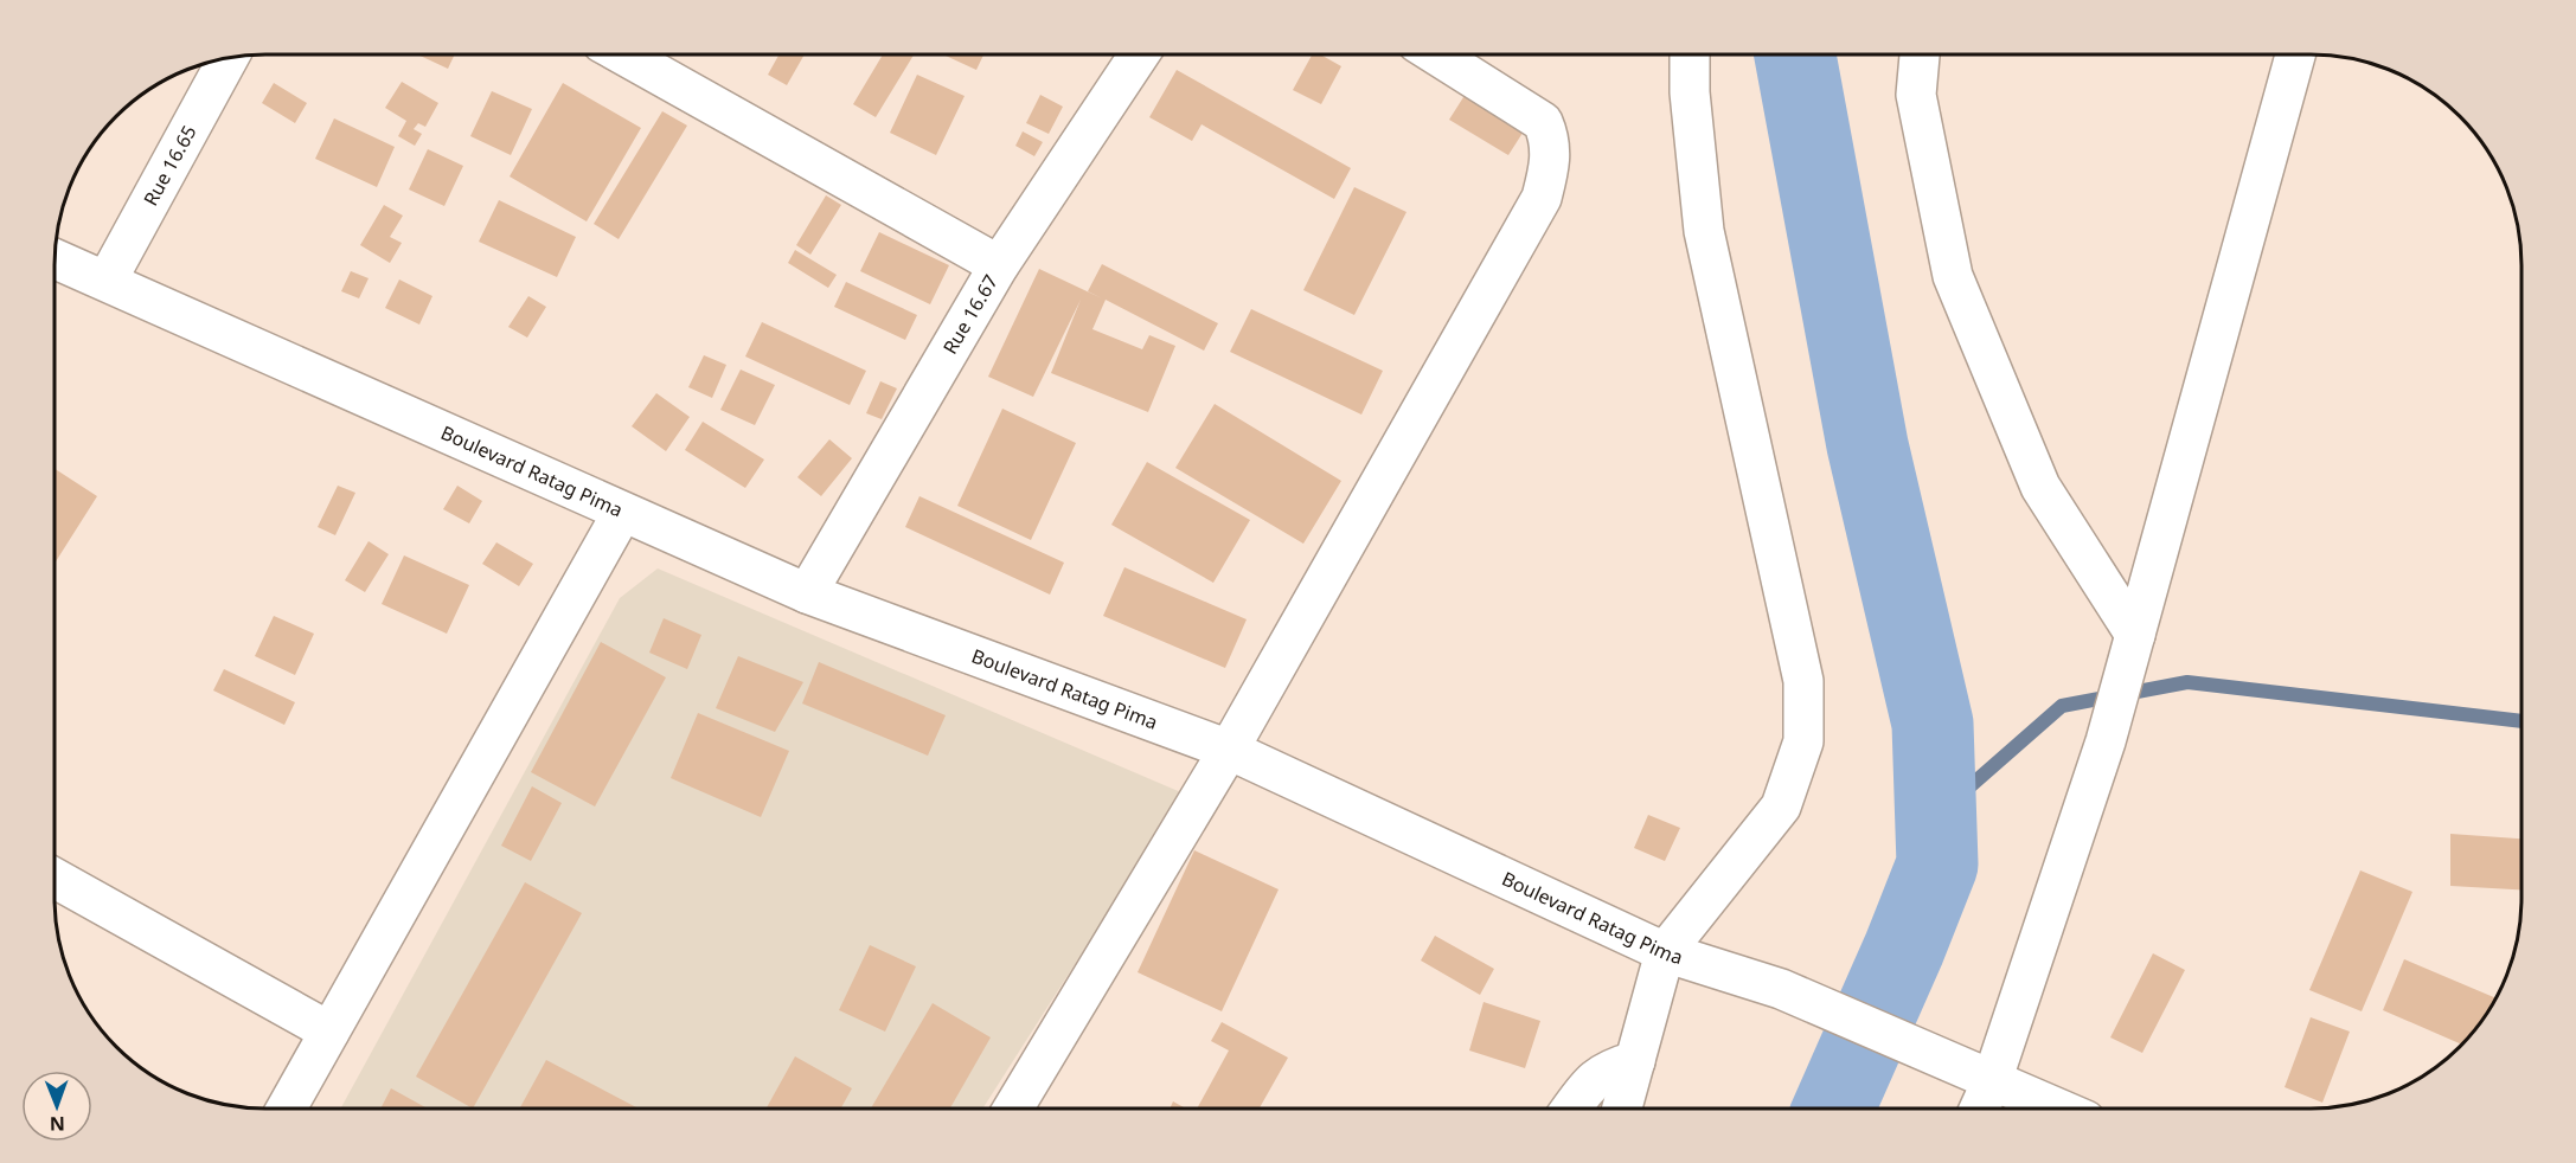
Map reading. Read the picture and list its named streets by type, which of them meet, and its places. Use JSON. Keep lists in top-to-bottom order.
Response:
{
  "streets": {
    "street": ["Rue 16.65", "Rue 16.67", "Boulevard Ratag Pima"]
  },
  "crossings": [
    ["Rue 16.65", "Boulevard Ratag Pima"],
    ["Rue 16.67", "Boulevard Ratag Pima"]
  ],
  "north": "bottom"
}
